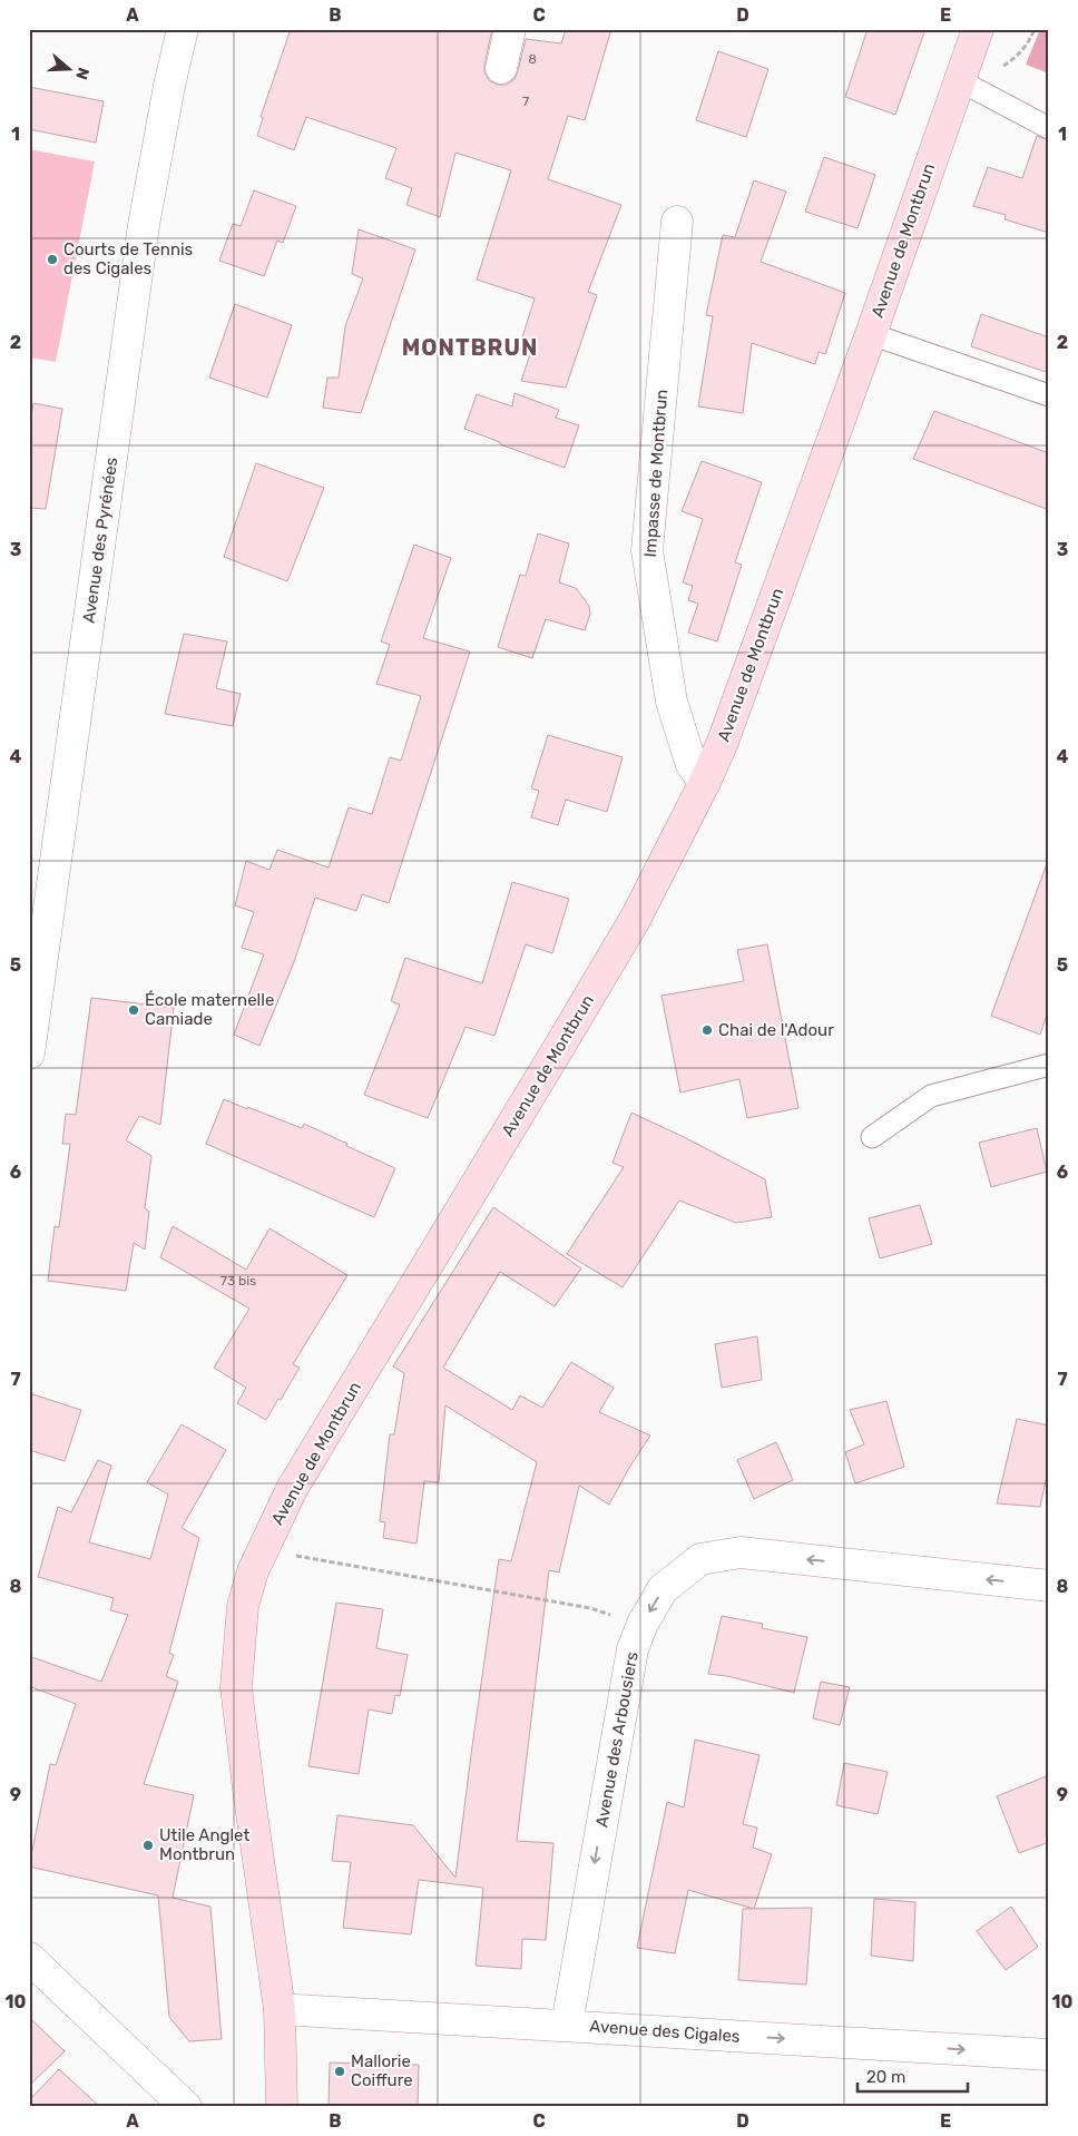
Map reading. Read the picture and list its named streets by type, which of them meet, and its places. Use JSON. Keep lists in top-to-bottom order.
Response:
{
  "streets": {
    "street": [
      "Avenue de Montbrun",
      "Impasse de Montbrun",
      "Avenue des Pyrénées",
      "Avenue des Arbousiers",
      "Avenue des Cigales"
    ]
  },
  "crossings": [
    ["Avenue de Montbrun", "Impasse de Montbrun"],
    ["Avenue de Montbrun", "Avenue des Cigales"],
    ["Avenue des Arbousiers", "Avenue des Cigales"]
  ],
  "one_way": ["Avenue des Cigales"],
  "districts": ["MONTBRUN"],
  "places": [
    "Courts de Tennis des Cigales",
    "École maternelle Camiade",
    "Chai de l'Adour",
    "Utile Anglet Montbrun",
    "Mallorie Coiffure"
  ],
  "house_numbers": ["8", "7", "73 bis"],
  "scale_bar": "20 m",
  "north": "right",
  "grid": {
    "columns": [
      "A",
      "B",
      "C",
      "D",
      "E"
    ],
    "rows": [
      "1",
      "2",
      "3",
      "4",
      "5",
      "6",
      "7",
      "8",
      "9",
      "10"
    ]
  }
}
